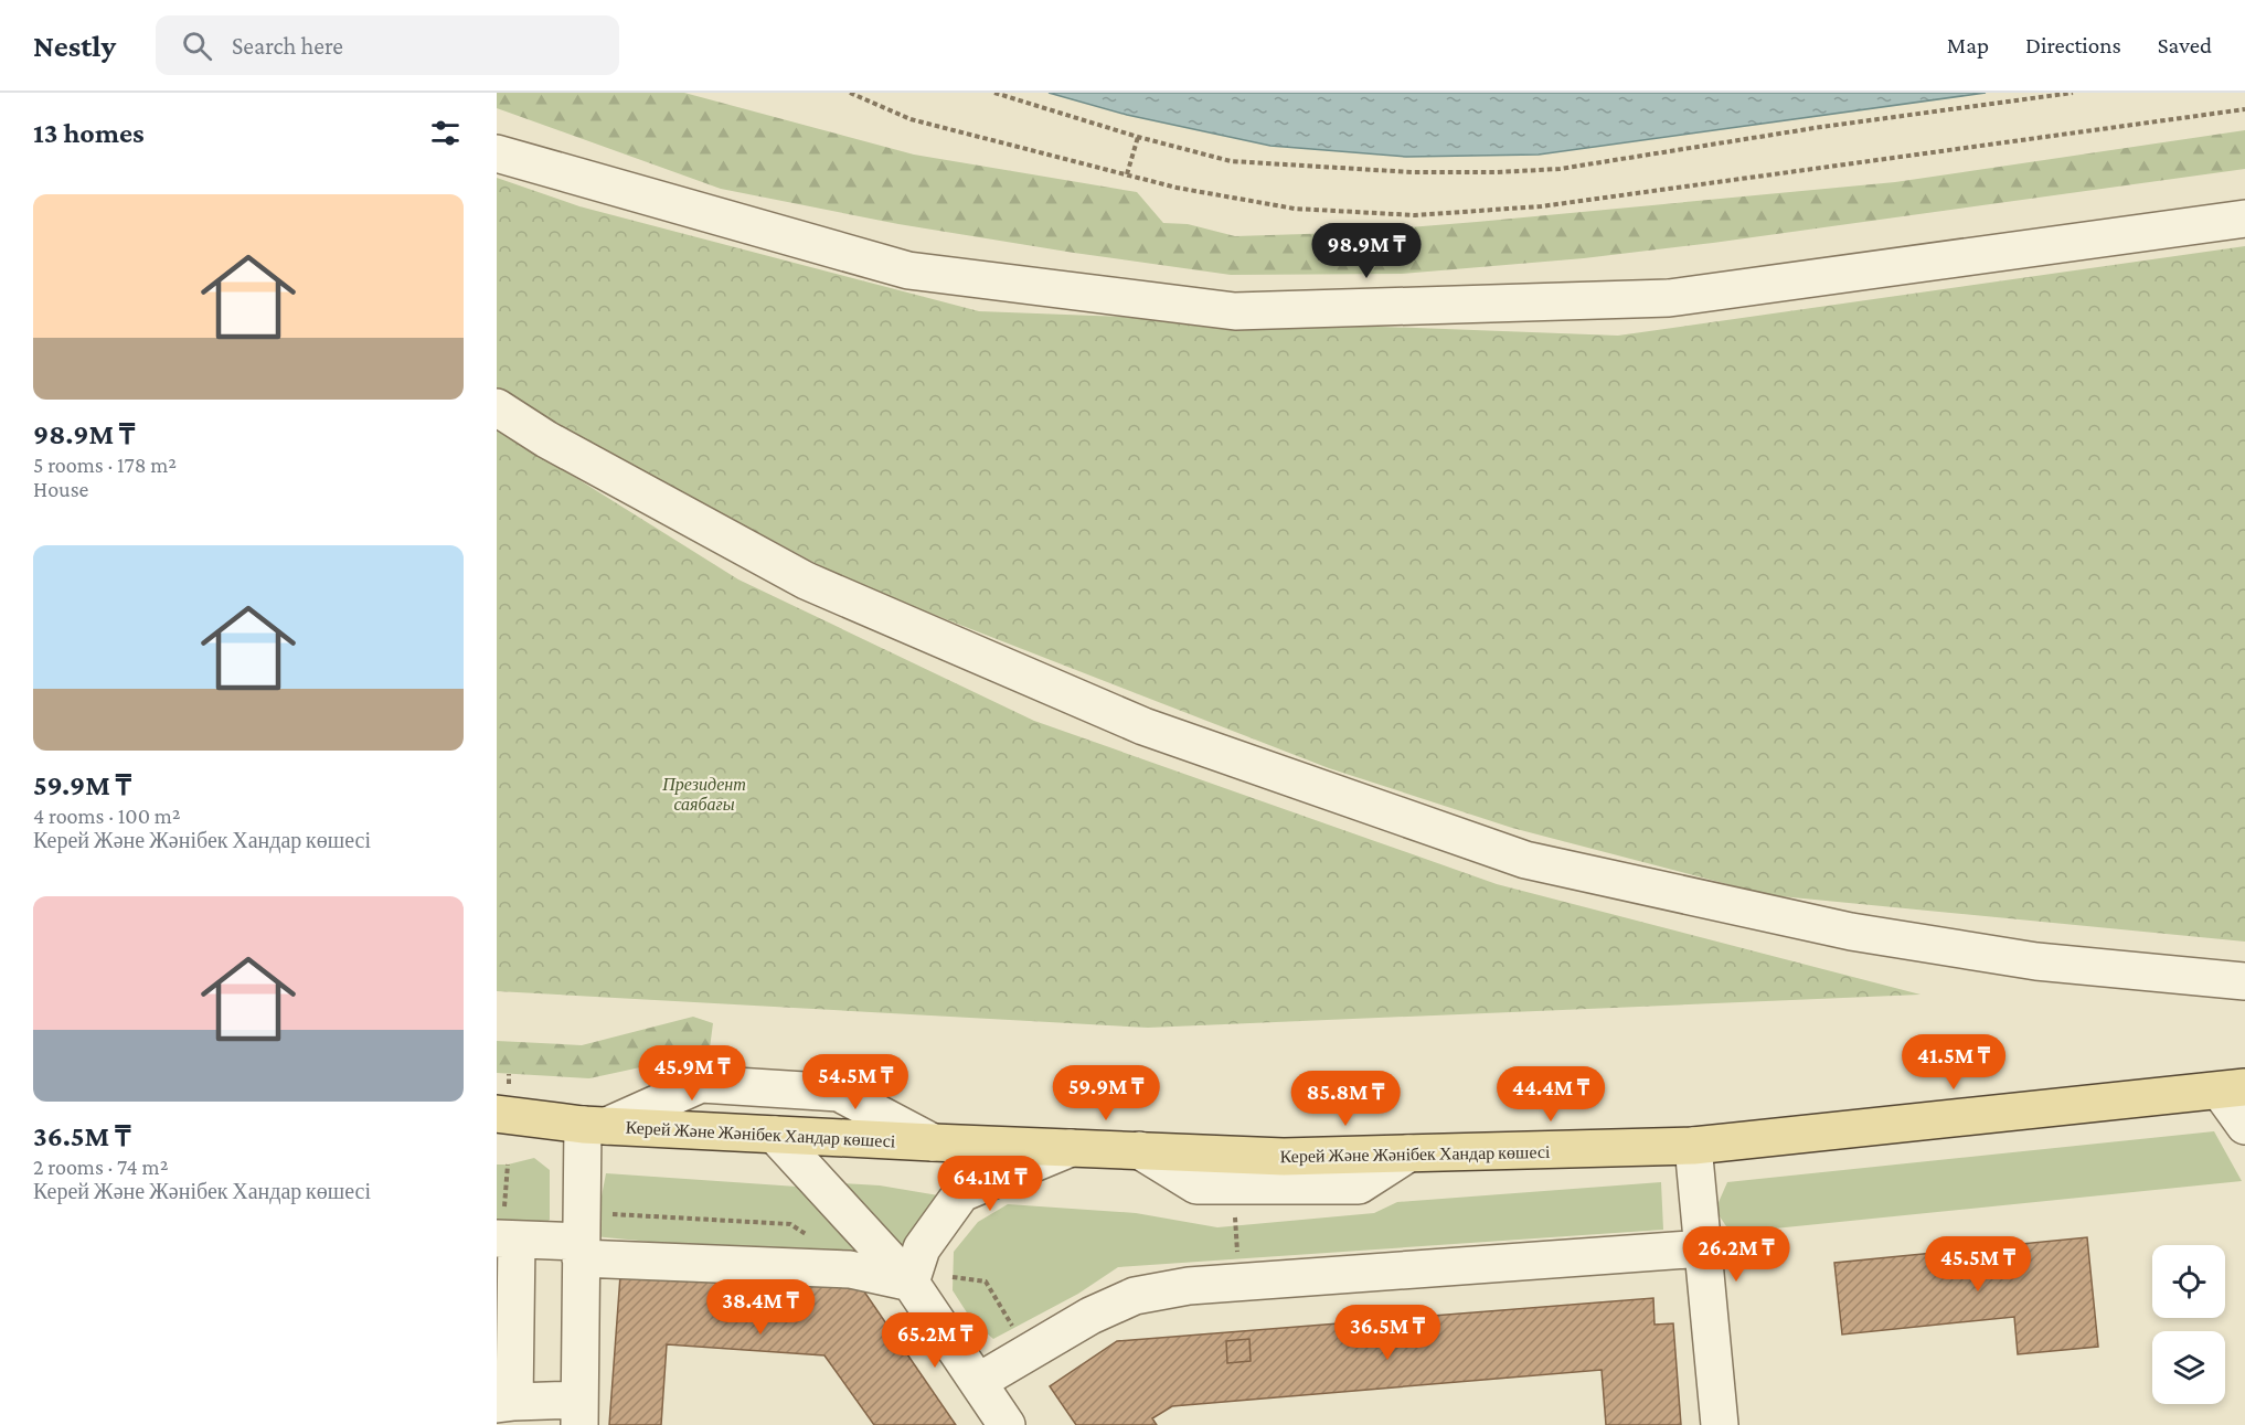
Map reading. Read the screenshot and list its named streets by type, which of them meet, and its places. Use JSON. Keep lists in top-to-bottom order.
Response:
{
  "streets": {
    "main road": ["Керей Және Жәнібек Хандар көшесі"]
  },
  "parks": ["Президент саябағы"],
  "page": {
    "header": "Nestly",
    "search": "Search here",
    "nav": ["Map", "Directions", "Saved"],
    "heading": "13 homes",
    "list": [
      {
        "name": "98.9M ₸",
        "note": "5 rooms · 178 m² · House"
      },
      {
        "name": "59.9M ₸",
        "note": "4 rooms · 100 m² · Керей Және Жәнібек Хандар көшесі"
      },
      {
        "name": "36.5M ₸",
        "note": "2 rooms · 74 m² · Керей Және Жәнібек Хандар көшесі"
      }
    ],
    "price": [
      "98.9M ₸",
      "41.5M ₸",
      "45.9M ₸",
      "54.5M ₸",
      "59.9M ₸",
      "44.4M ₸",
      "85.8M ₸",
      "64.1M ₸",
      "26.2M ₸",
      "45.5M ₸",
      "38.4M ₸",
      "36.5M ₸",
      "65.2M ₸"
    ]
  }
}
